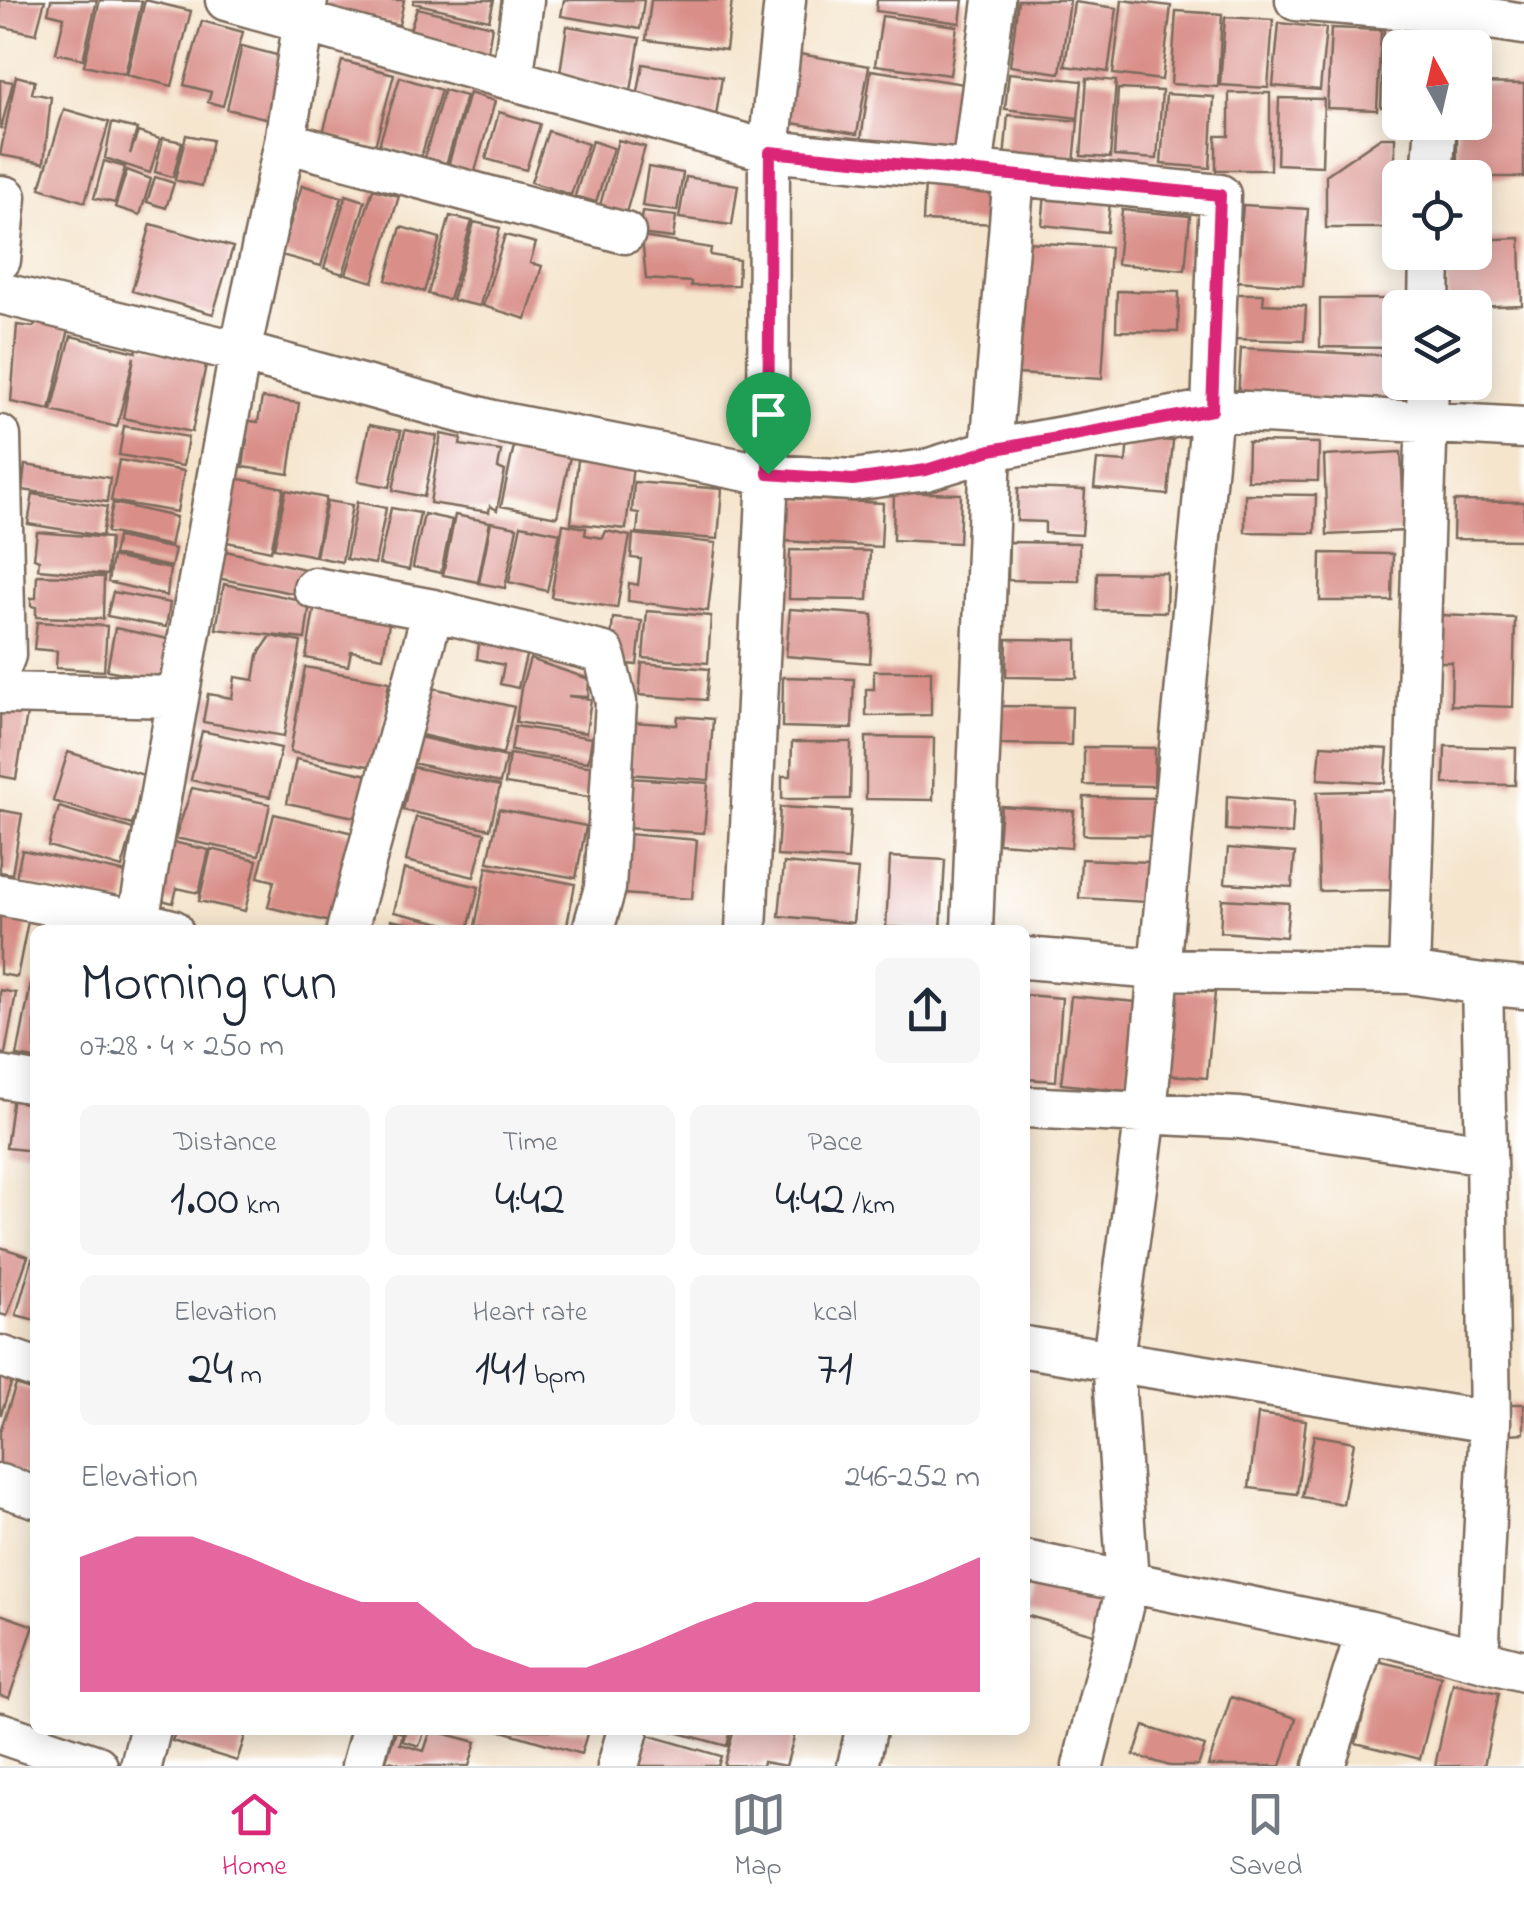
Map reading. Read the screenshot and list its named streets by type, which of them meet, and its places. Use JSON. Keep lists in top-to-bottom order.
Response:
{
  "north": "top",
  "page": {
    "heading": ["Morning run", "07:28 · 4 × 250 m"],
    "stats": [
      ["Distance", "1.00 km"],
      ["Time", "4:42"],
      ["Pace", "4:42 /km"],
      ["Elevation", "24 m"],
      ["Heart rate", "141 bpm"],
      ["kcal", "71"]
    ],
    "chart": ["Elevation", "246–252 m"],
    "tabs": ["Home", "Map", "Saved"]
  }
}
